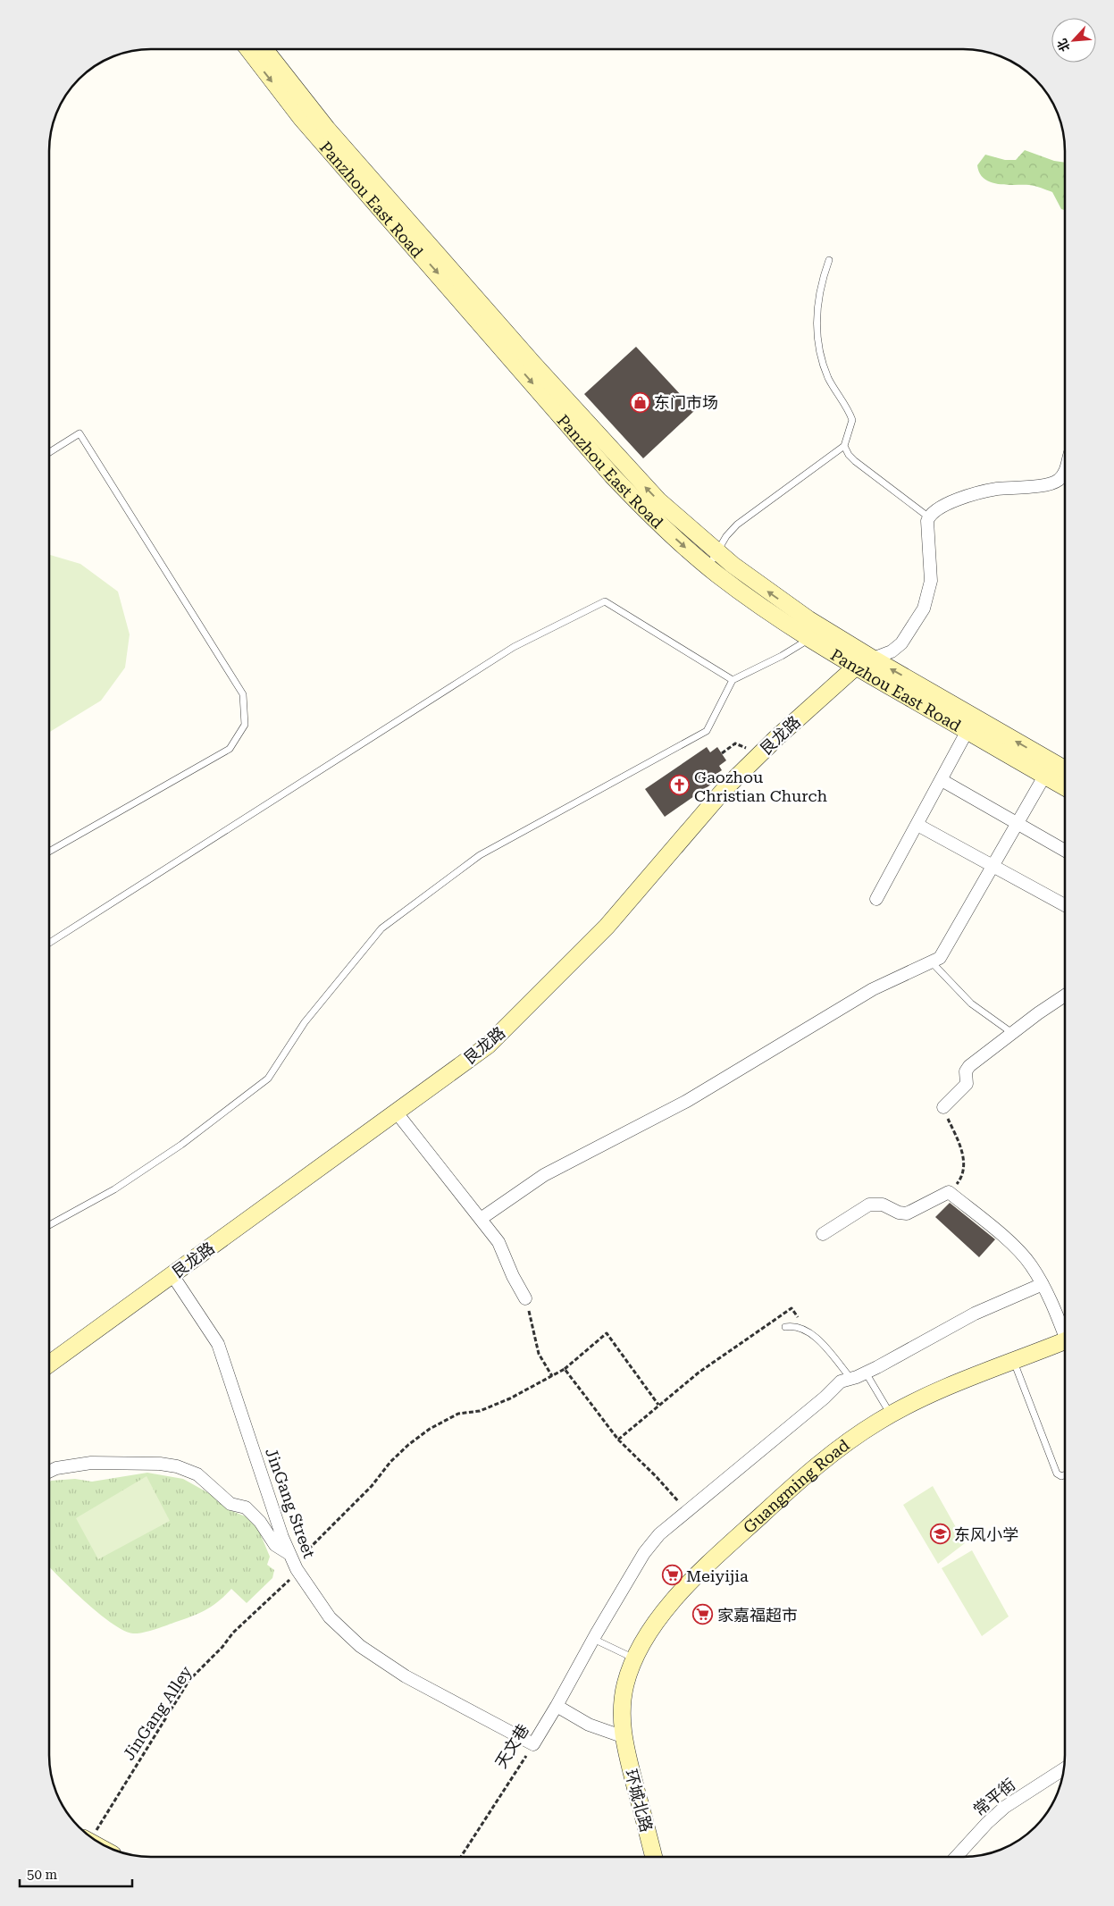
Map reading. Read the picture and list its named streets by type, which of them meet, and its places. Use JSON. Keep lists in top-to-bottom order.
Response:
{
  "streets": {
    "main road": [
      "Panzhou East Road",
      "艮龙路",
      "Guangming Road",
      "环城北路"
    ],
    "street": ["JinGang Street", "天文巷", "常平街"],
    "path": ["JinGang Alley"]
  },
  "crossings": [
    ["Panzhou East Road", "艮龙路"],
    ["艮龙路", "JinGang Street"],
    ["Guangming Road", "环城北路"],
    ["JinGang Street", "JinGang Alley"],
    ["JinGang Street", "天文巷"]
  ],
  "places": {
    "shop": ["东门市场"],
    "church": ["Gaozhou Christian Church"],
    "school or university": ["东风小学"],
    "supermarket": ["Meiyijia", "家嘉福超市"]
  },
  "scale_bar": "50 m",
  "north": "bottom left"
}
